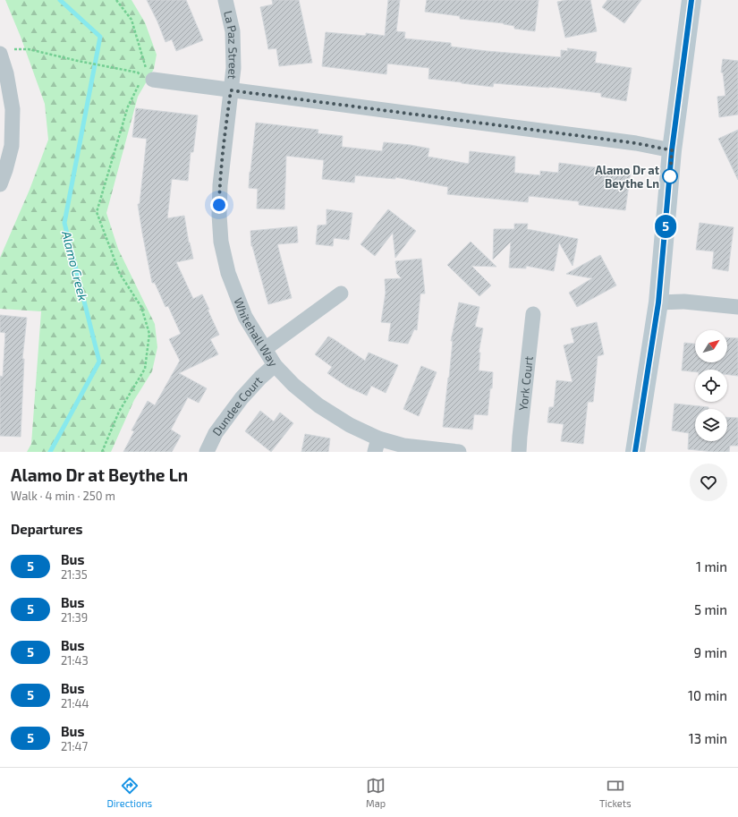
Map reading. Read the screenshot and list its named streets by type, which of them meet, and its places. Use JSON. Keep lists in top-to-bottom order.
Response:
{
  "streets": {
    "street": [
      "La Paz Street",
      "Whitehall Way",
      "York Court",
      "Dundee Court"
    ]
  },
  "crossings": [
    ["La Paz Street", "Whitehall Way"],
    ["Whitehall Way", "Dundee Court"]
  ],
  "water": ["Alamo Creek"],
  "places": ["Alamo Dr at Beythe Ln"],
  "lines": ["bus line 5"],
  "north": "top right",
  "page": {
    "on_map": "5",
    "heading": [
      ["Alamo Dr at Beythe Ln", "Walk · 4 min · 250 m"],
      "Departures"
    ],
    "list": [
      {
        "mark": "5",
        "name": "Bus",
        "note": "21:35",
        "value": "1 min"
      },
      {
        "mark": "5",
        "name": "Bus",
        "note": "21:39",
        "value": "5 min"
      },
      {
        "mark": "5",
        "name": "Bus",
        "note": "21:43",
        "value": "9 min"
      },
      {
        "mark": "5",
        "name": "Bus",
        "note": "21:44",
        "value": "10 min"
      },
      {
        "mark": "5",
        "name": "Bus",
        "note": "21:47",
        "value": "13 min"
      }
    ],
    "tabs": ["Directions", "Map", "Tickets"]
  }
}
